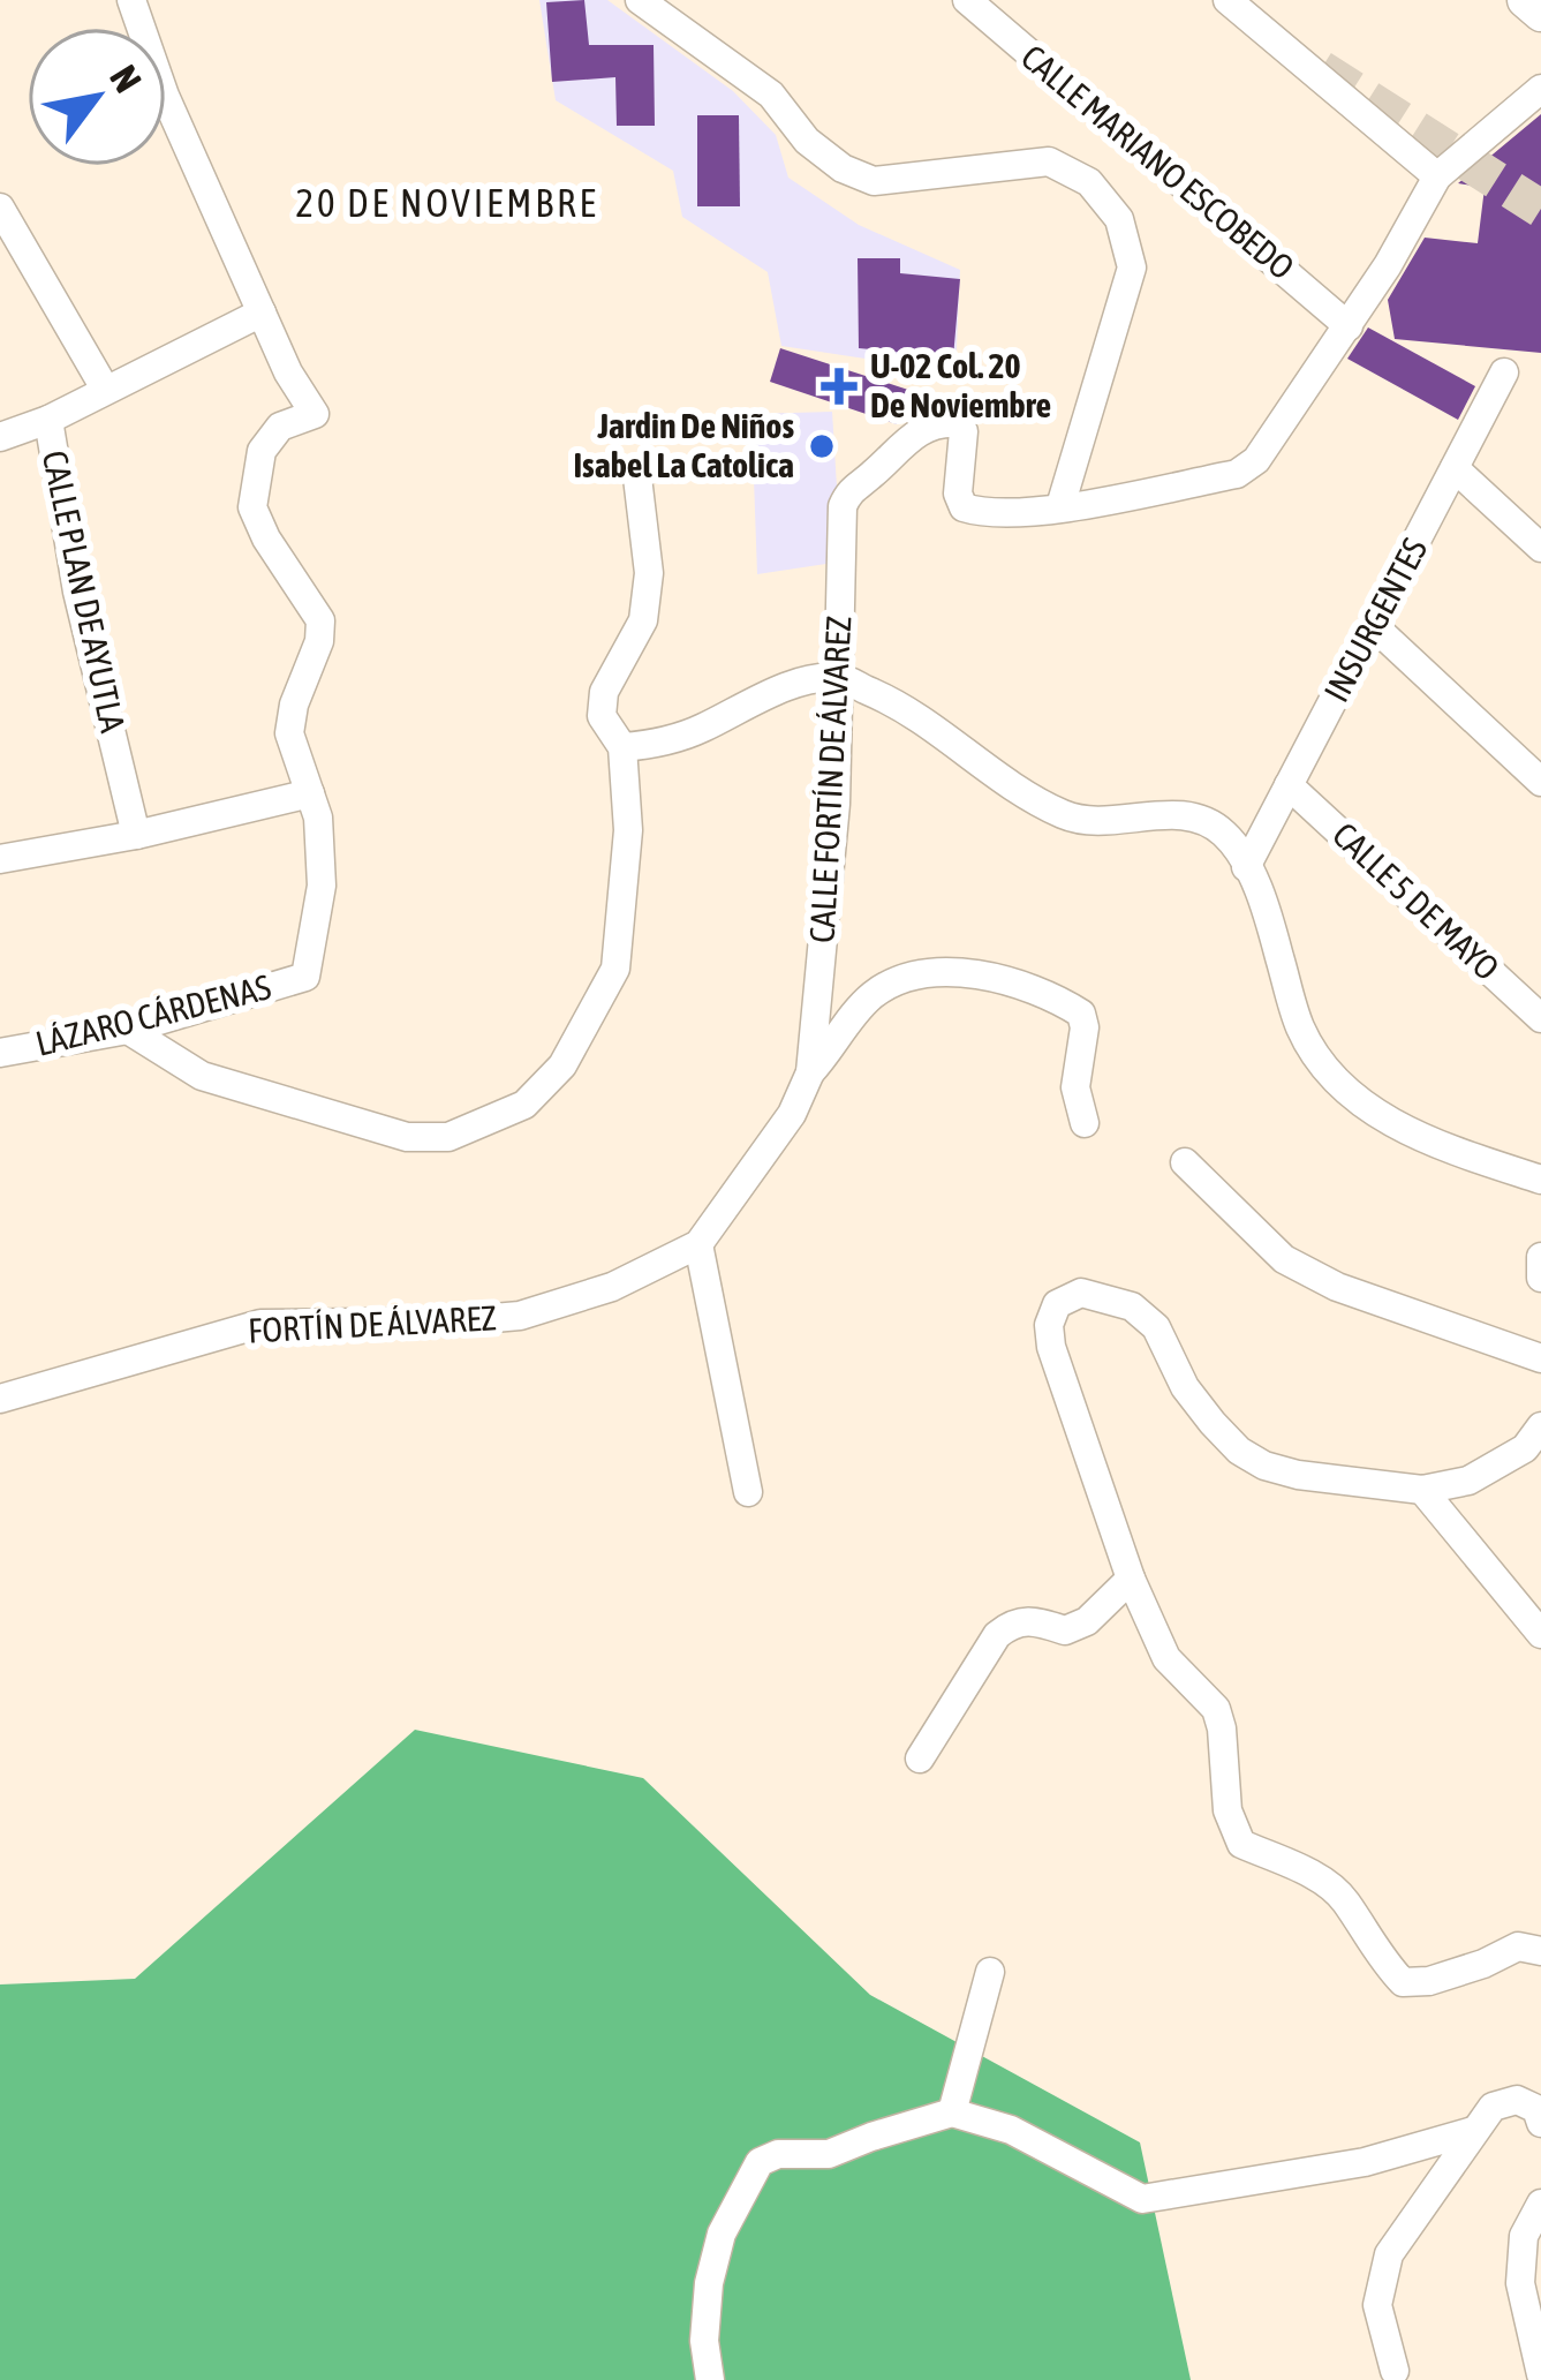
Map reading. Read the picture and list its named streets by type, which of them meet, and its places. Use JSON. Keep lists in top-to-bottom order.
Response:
{
  "streets": {
    "street": [
      "CALLE MARIANO ESCOBEDO",
      "CALLE PLAN DE AYUTLA",
      "INSURGENTES",
      "CALLE FORTÍN DE ÁLVAREZ",
      "CALLE 5 DE MAYO",
      "LÁZARO CÁRDENAS",
      "FORTÍN DE ÁLVAREZ"
    ]
  },
  "crossings": [
    ["INSURGENTES", "CALLE 5 DE MAYO"],
    ["CALLE FORTÍN DE ÁLVAREZ", "FORTÍN DE ÁLVAREZ"]
  ],
  "districts": ["20 DE NOVIEMBRE"],
  "places": {
    "health": ["U-02 Col. 20 De Noviembre"],
    "other": ["Jardin De Niños Isabel La Catolica"]
  },
  "north": "top right"
}
